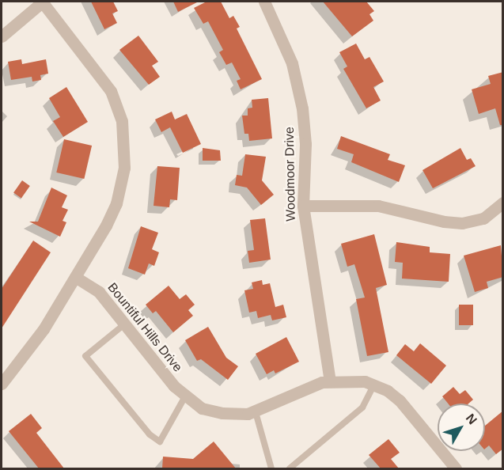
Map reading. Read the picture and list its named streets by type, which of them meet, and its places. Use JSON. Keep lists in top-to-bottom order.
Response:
{
  "streets": {
    "street": ["Woodmoor Drive", "Bountiful Hills Drive"]
  },
  "crossings": [
    ["Woodmoor Drive", "Bountiful Hills Drive"]
  ],
  "north": "top right"
}
